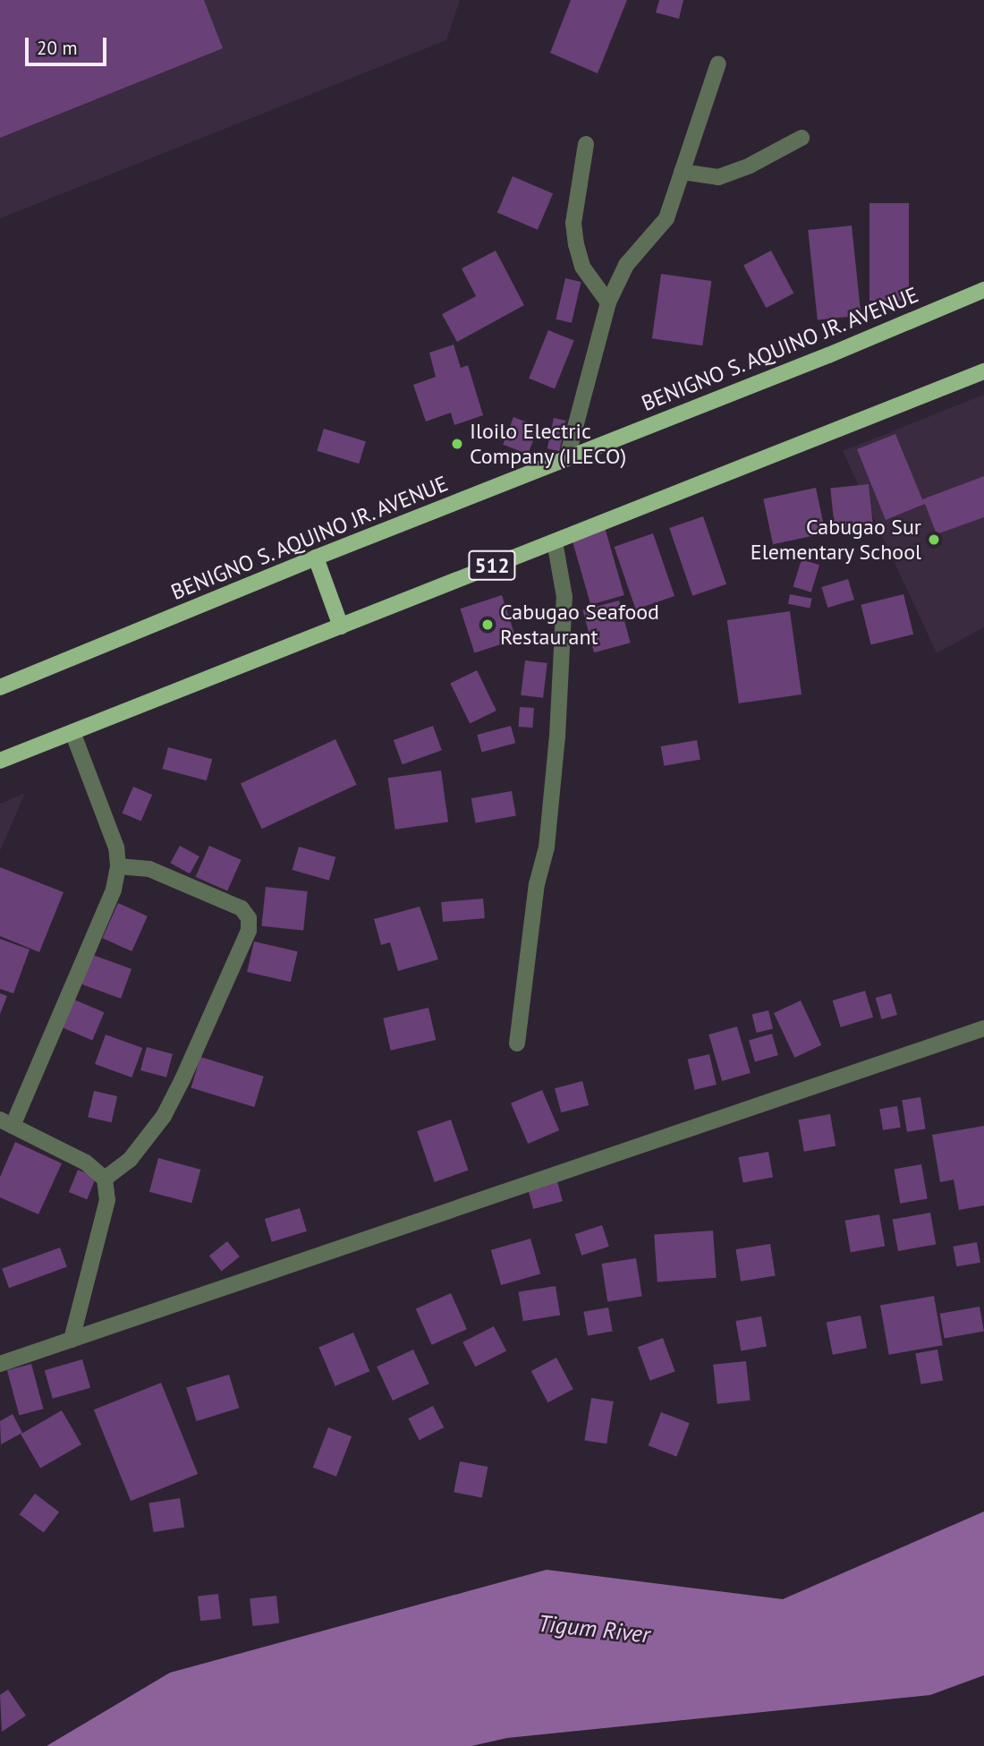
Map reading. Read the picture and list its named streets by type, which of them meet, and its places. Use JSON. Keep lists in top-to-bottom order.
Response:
{
  "streets": {
    "main road": ["BENIGNO S. AQUINO JR. AVENUE", "512"]
  },
  "water": ["Tigum River"],
  "places": ["Iloilo Electric Company (ILECO)", "Cabugao Sur Elementary School", "Cabugao Seafood Restaurant"],
  "scale_bar": "20 m"
}
